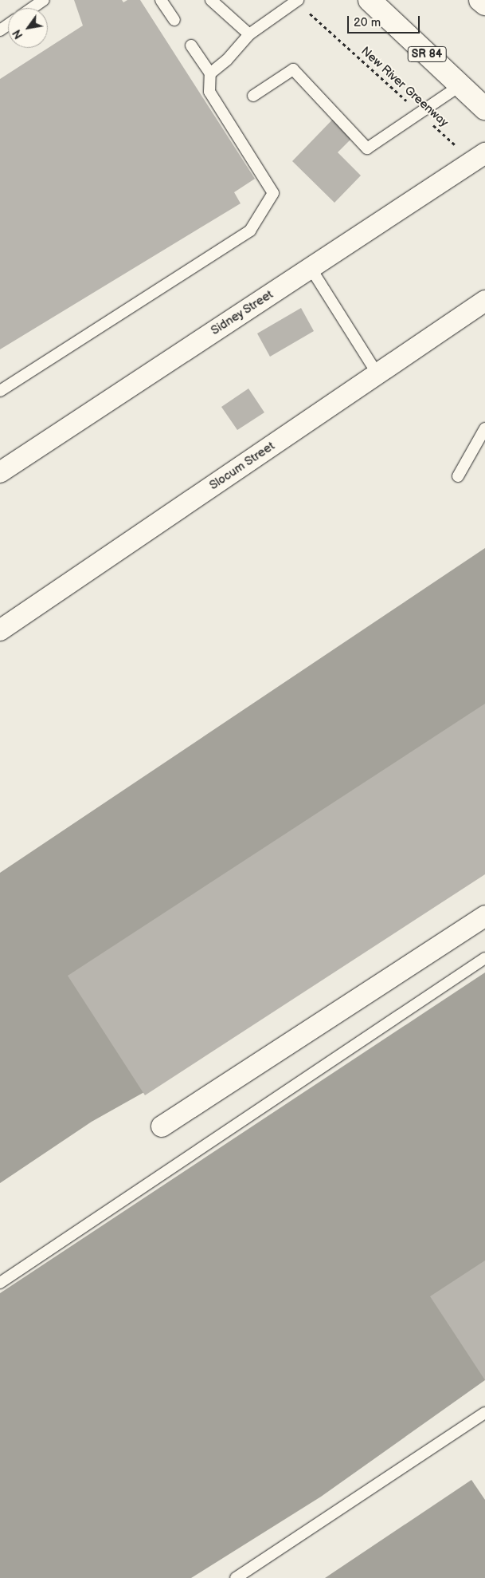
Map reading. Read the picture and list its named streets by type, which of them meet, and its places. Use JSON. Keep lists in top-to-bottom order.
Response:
{
  "streets": {
    "main road": ["SR 84"],
    "street": ["Sidney Street", "Slocum Street"],
    "path": ["New River Greenway"]
  },
  "crossings": [
    ["New River Greenway", "Sidney Street"]
  ],
  "scale_bar": "20 m",
  "north": "bottom left"
}
